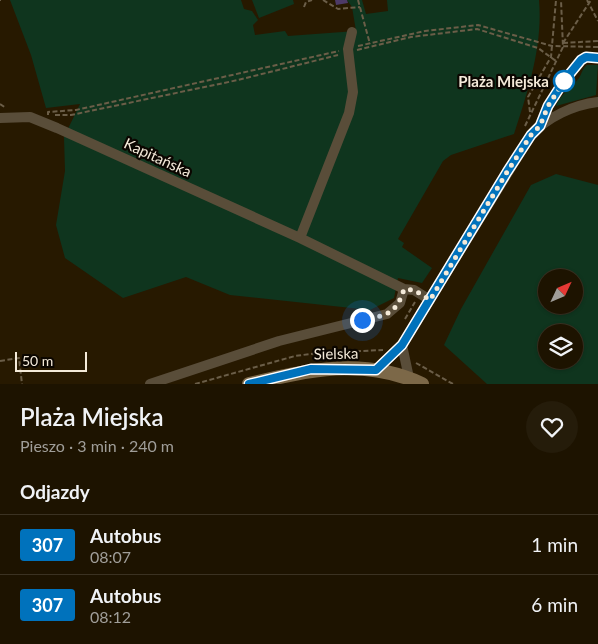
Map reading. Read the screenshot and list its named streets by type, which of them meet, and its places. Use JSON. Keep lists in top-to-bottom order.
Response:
{
  "streets": {
    "main road": ["Sielska"],
    "street": ["Kapitańska"]
  },
  "places": ["Plaża Miejska"],
  "lines": ["bus line 307"],
  "scale_bar": "50 m",
  "north": "top right",
  "page": {
    "scale": "50 m",
    "heading": [
      ["Plaża Miejska", "Pieszo · 3 min · 240 m"],
      "Odjazdy"
    ],
    "list": [
      {
        "mark": "307",
        "name": "Autobus",
        "note": "08:07",
        "value": "1 min"
      },
      {
        "mark": "307",
        "name": "Autobus",
        "note": "08:12",
        "value": "6 min"
      }
    ]
  }
}
